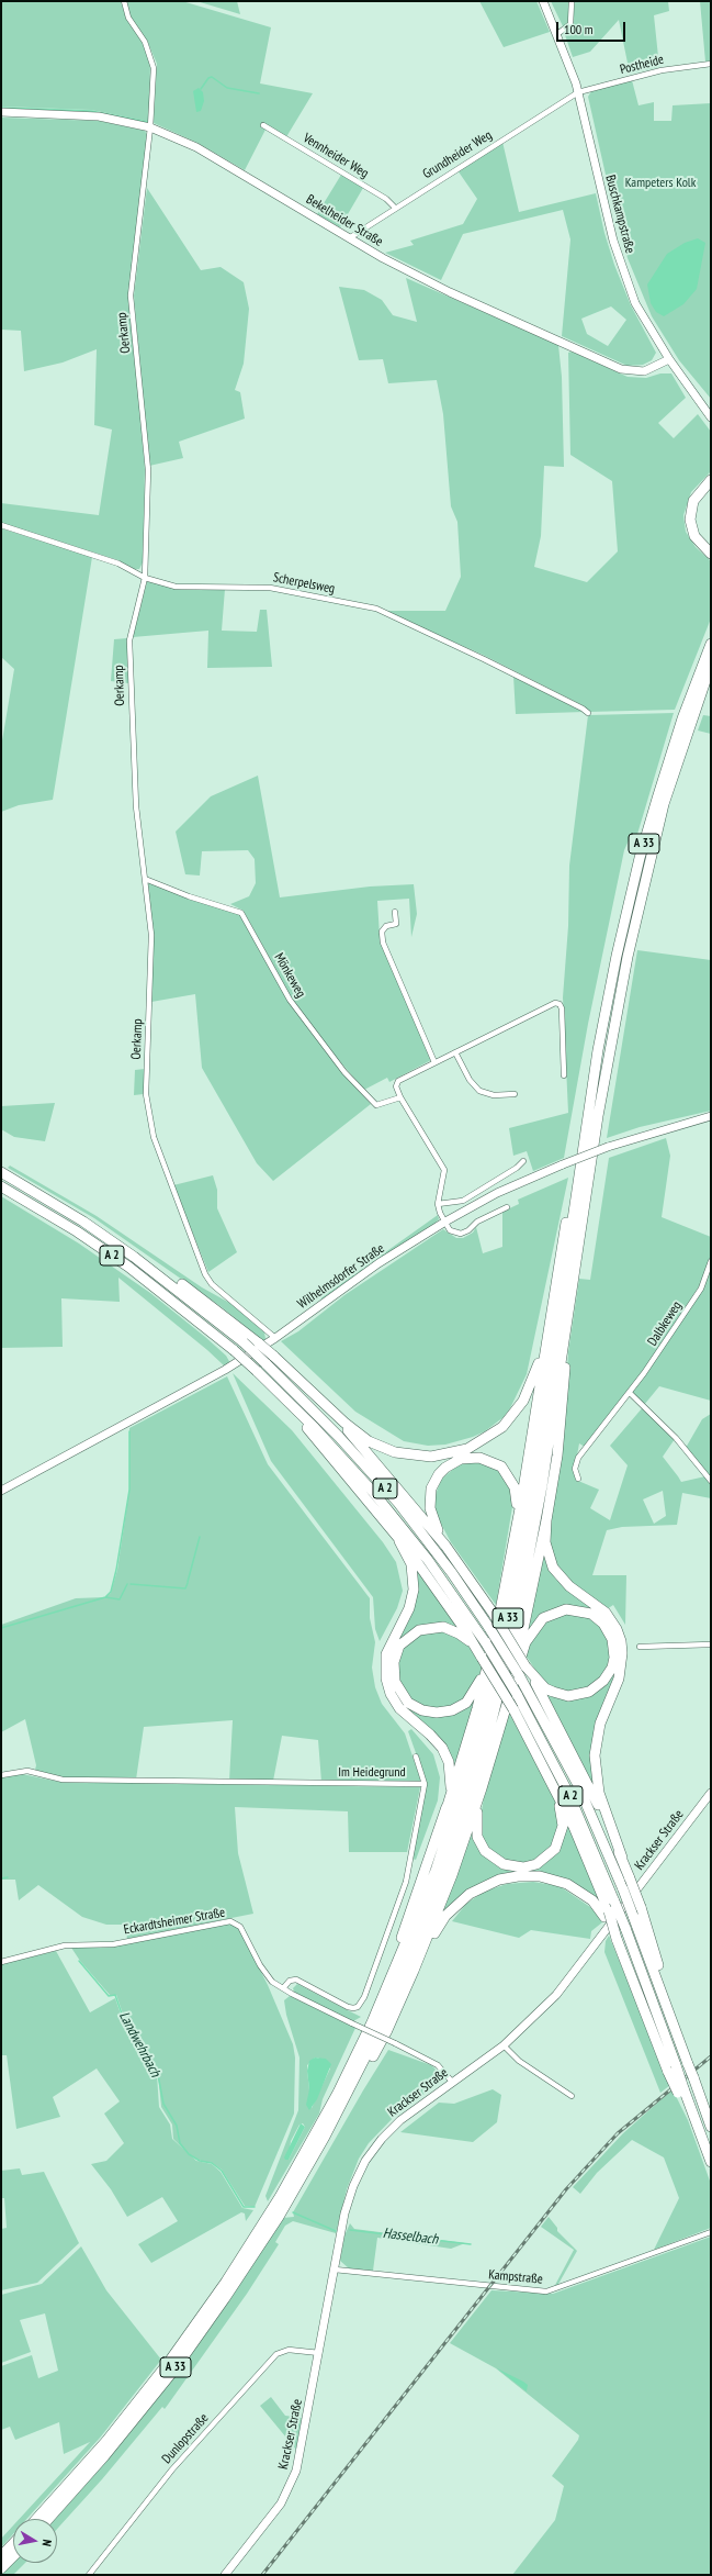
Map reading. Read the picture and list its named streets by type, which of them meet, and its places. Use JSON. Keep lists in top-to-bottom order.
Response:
{
  "streets": {
    "highway": ["A 33", "A 2"],
    "street": [
      "Postheide",
      "Grundheider Weg",
      "Vennheider Weg",
      "Buschkampstraße",
      "Bekelheider Straße",
      "Oerkamp",
      "Scherpelsweg",
      "Mönkeweg",
      "Wilhelmsdorfer Straße",
      "Dalbkeweg",
      "Im Heidegrund",
      "Krackser Straße",
      "Eckardtsheimer Straße",
      "Kampstraße",
      "Dunlopstraße"
    ]
  },
  "crossings": [
    ["Postheide", "Grundheider Weg"],
    ["Postheide", "Buschkampstraße"],
    ["Grundheider Weg", "Vennheider Weg"],
    ["Grundheider Weg", "Buschkampstraße"],
    ["Grundheider Weg", "Bekelheider Straße"],
    ["Buschkampstraße", "Bekelheider Straße"],
    ["Bekelheider Straße", "Oerkamp"],
    ["Oerkamp", "Scherpelsweg"],
    ["Oerkamp", "Mönkeweg"],
    ["Oerkamp", "Wilhelmsdorfer Straße"],
    ["Im Heidegrund", "Eckardtsheimer Straße"],
    ["Krackser Straße", "Eckardtsheimer Straße"],
    ["Krackser Straße", "Kampstraße"],
    ["Krackser Straße", "Dunlopstraße"]
  ],
  "water": ["Landwehrbach", "Hasselbach"],
  "parks": ["Kampeters Kolk"],
  "scale_bar": "100 m",
  "north": "right"
}
